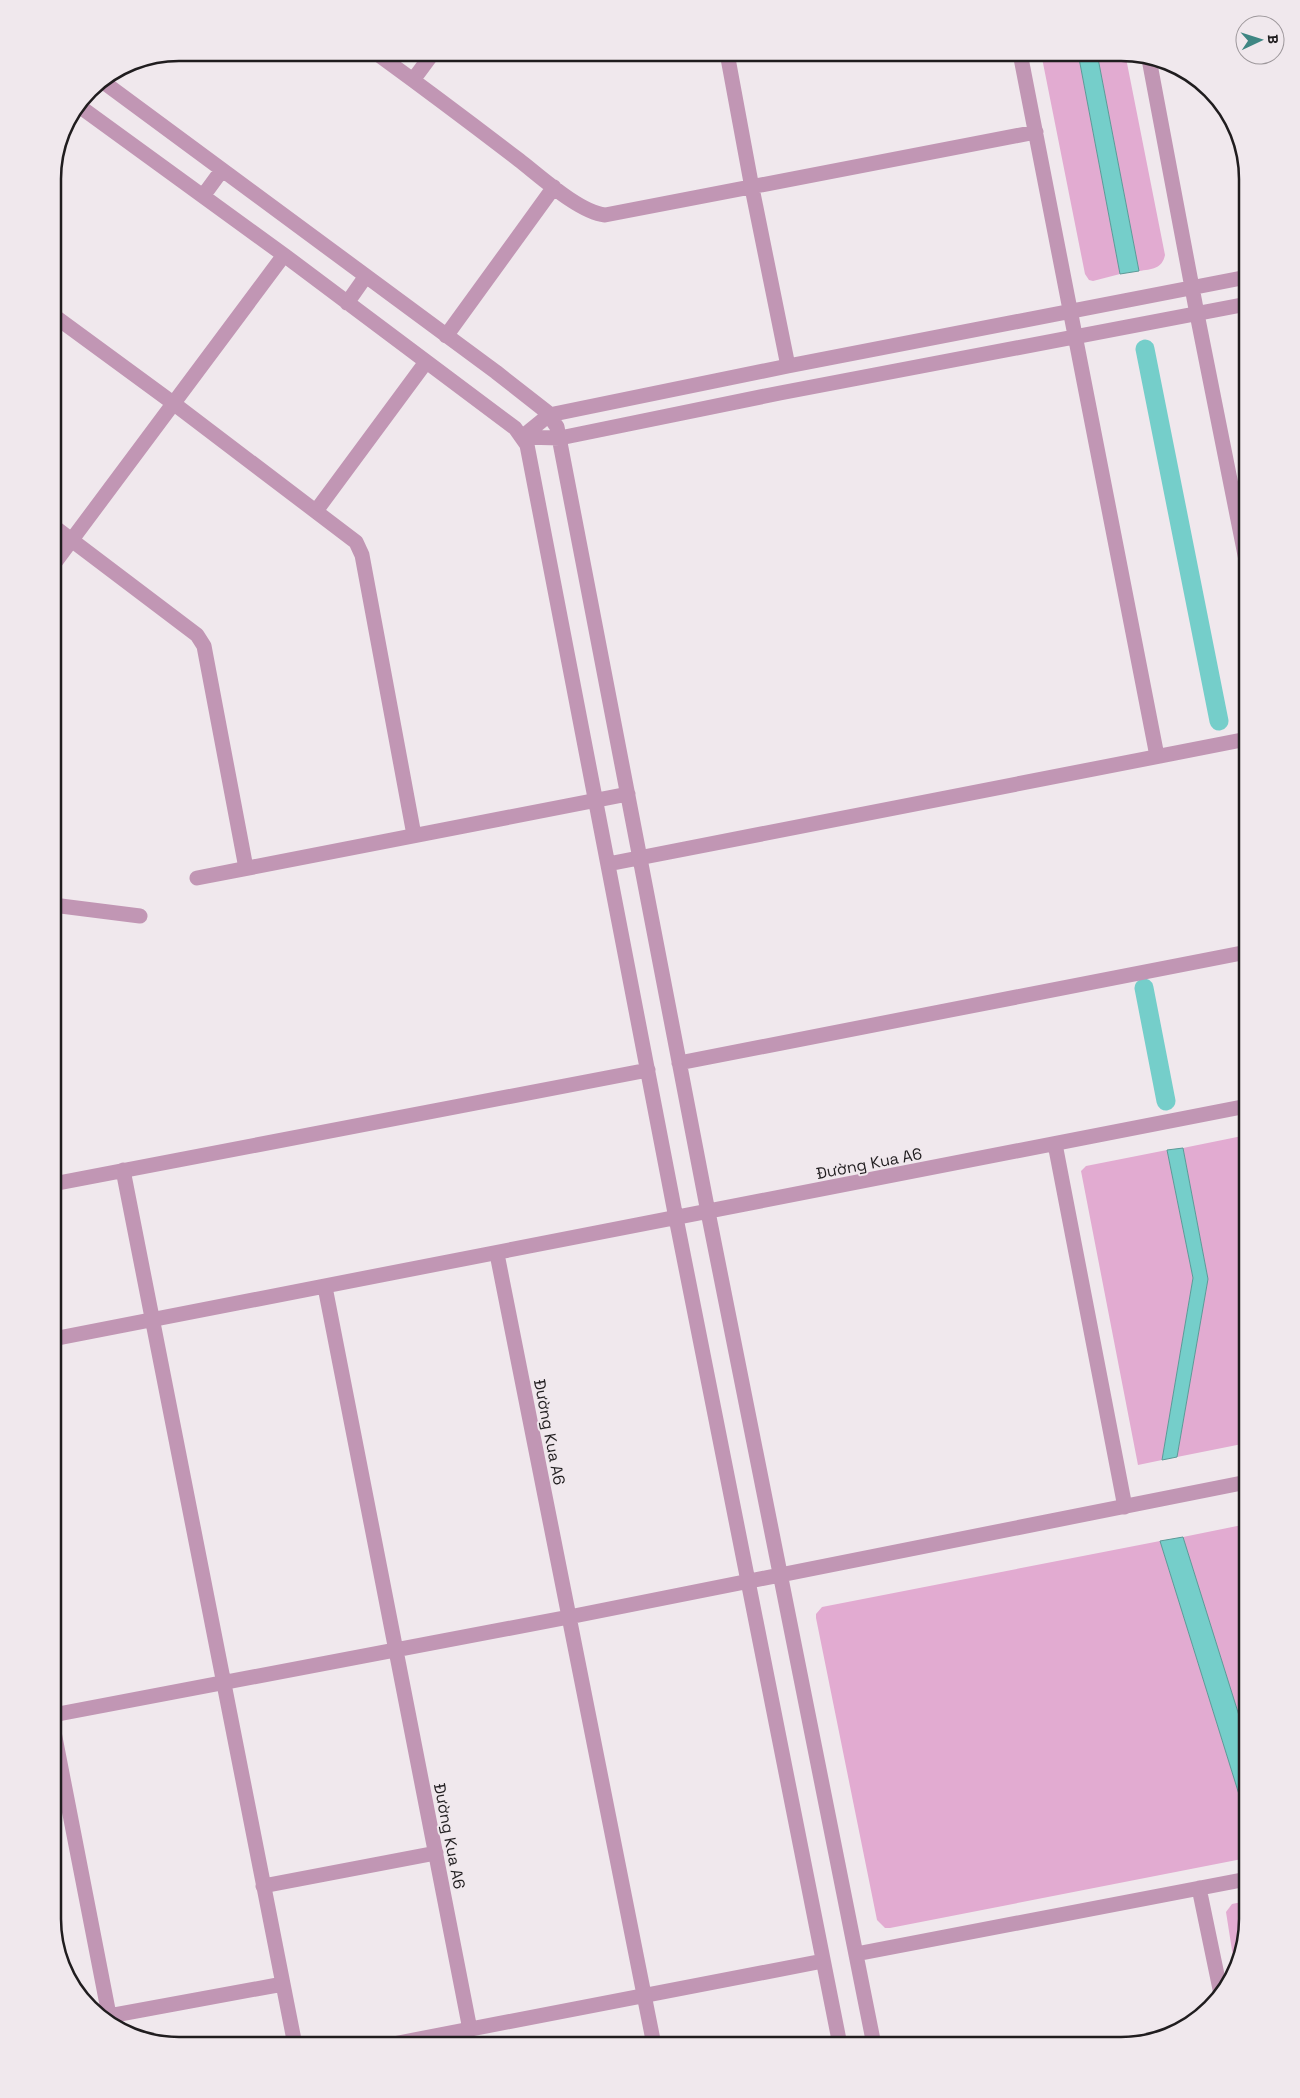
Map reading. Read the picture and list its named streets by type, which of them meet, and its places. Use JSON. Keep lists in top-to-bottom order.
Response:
{
  "streets": {
    "street": ["Đường Kua A6"]
  },
  "north": "right"
}
